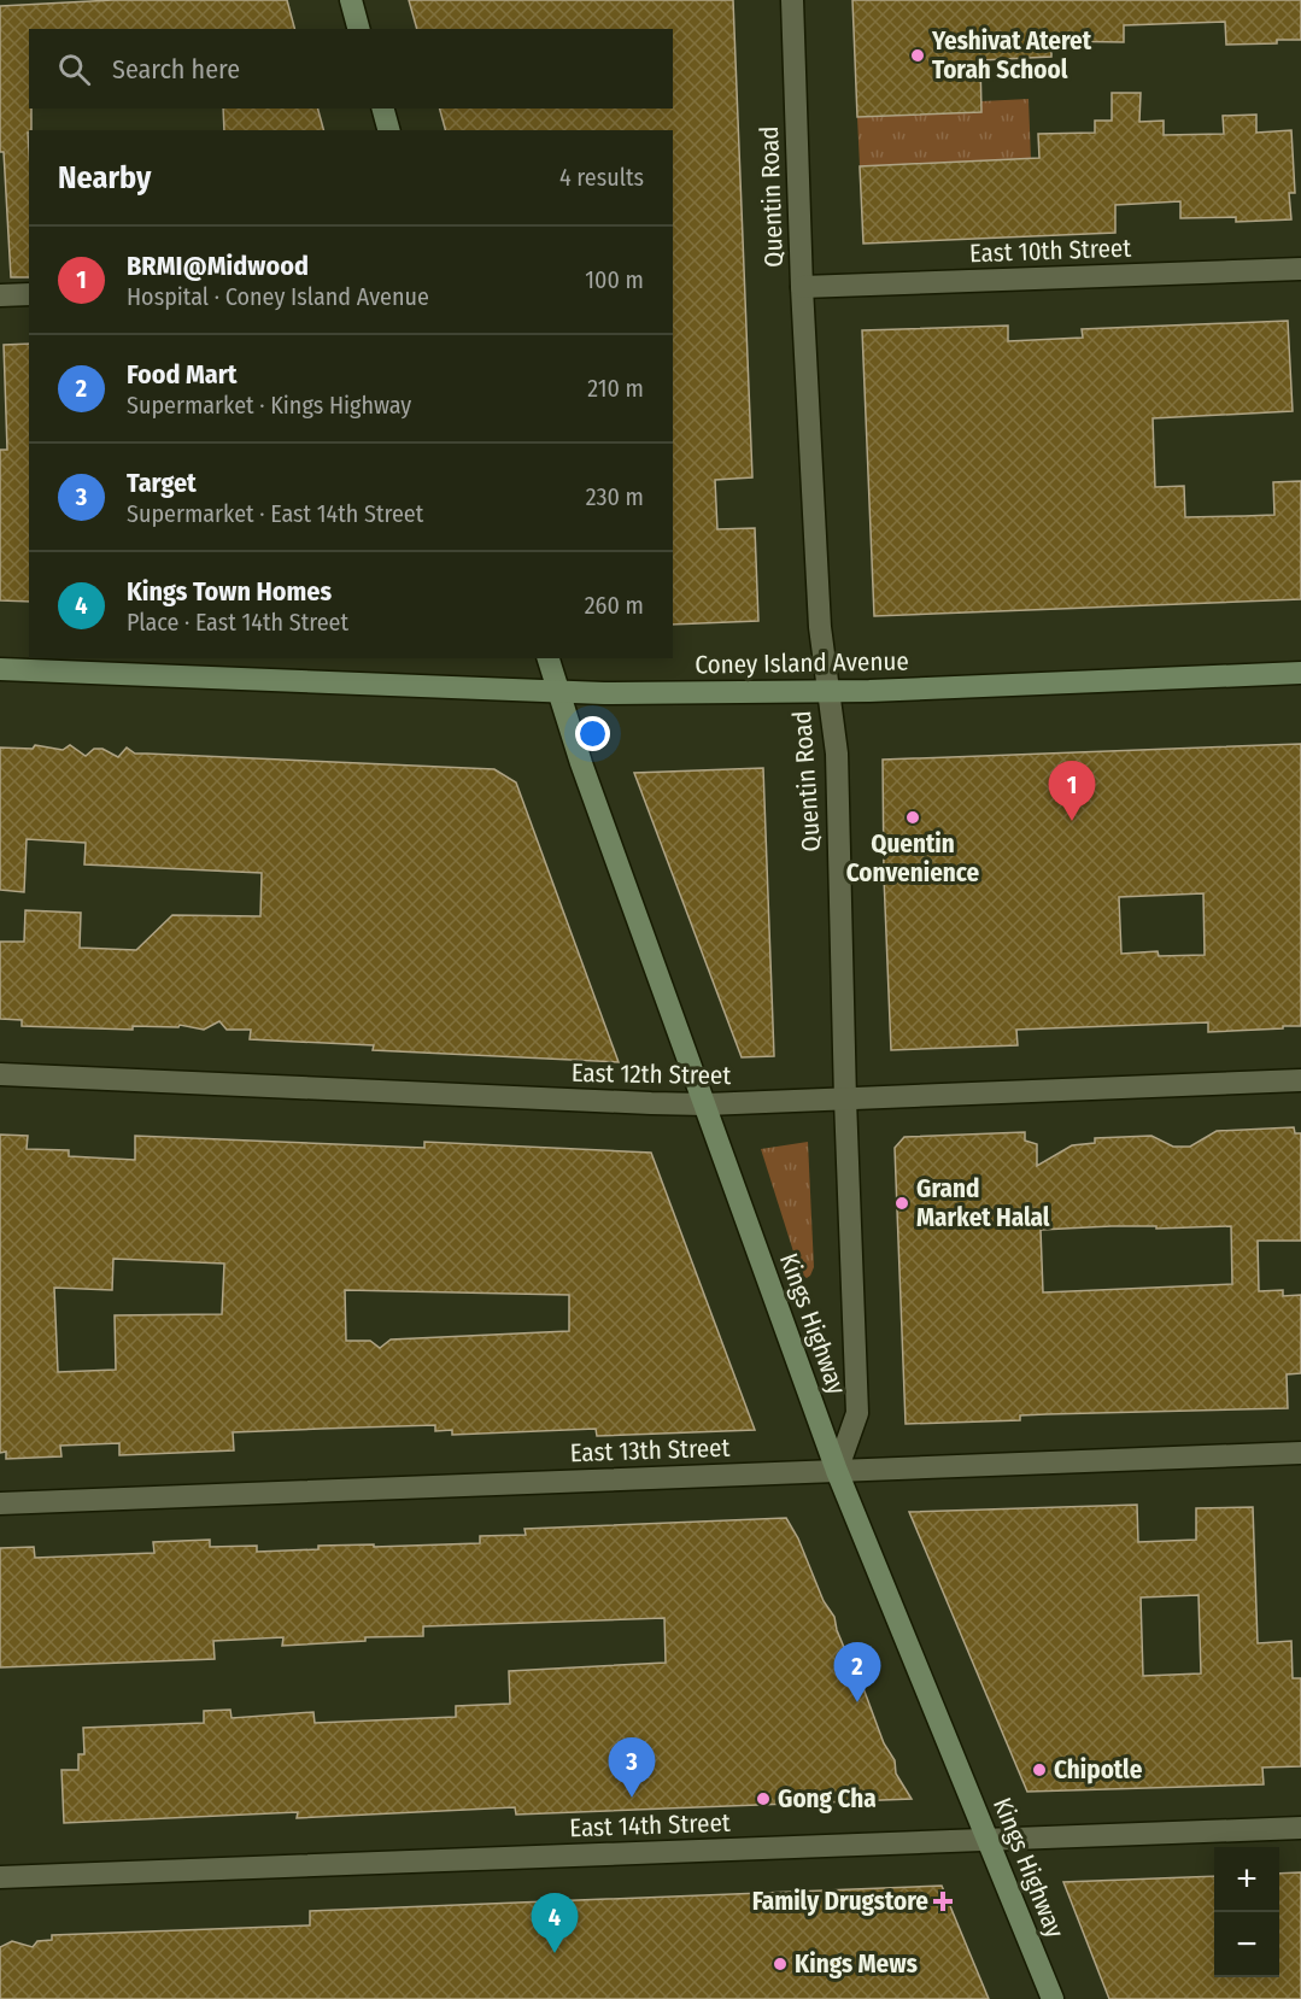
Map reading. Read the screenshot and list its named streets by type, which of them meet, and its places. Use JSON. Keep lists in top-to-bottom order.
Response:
{
  "streets": {
    "street": [
      "Quentin Road",
      "East 10th Street",
      "Coney Island Avenue",
      "East 12th Street",
      "Kings Highway",
      "East 13th Street",
      "East 14th Street"
    ]
  },
  "crossings": [
    ["Quentin Road", "East 10th Street"],
    ["Quentin Road", "Coney Island Avenue"],
    ["Quentin Road", "East 12th Street"],
    ["Quentin Road", "Kings Highway"],
    ["Quentin Road", "East 13th Street"],
    ["Coney Island Avenue", "Kings Highway"],
    ["East 12th Street", "Kings Highway"],
    ["Kings Highway", "East 13th Street"],
    ["Kings Highway", "East 14th Street"]
  ],
  "places": {
    "other": [
      "Yeshivat Ateret Torah School",
      "Quentin Convenience",
      "Grand Market Halal",
      "Chipotle",
      "Gong Cha",
      "Kings Mews"
    ],
    "health": ["Family Drugstore"]
  },
  "page": {
    "search": "Search here",
    "heading": ["Nearby", "4 results"],
    "list": [
      {
        "mark": "1",
        "name": "BRMI@Midwood",
        "note": "Hospital · Coney Island Avenue",
        "value": "100 m"
      },
      {
        "mark": "2",
        "name": "Food Mart",
        "note": "Supermarket · Kings Highway",
        "value": "210 m"
      },
      {
        "mark": "3",
        "name": "Target",
        "note": "Supermarket · East 14th Street",
        "value": "230 m"
      },
      {
        "mark": "4",
        "name": "Kings Town Homes",
        "note": "Place · East 14th Street",
        "value": "260 m"
      }
    ],
    "pins": [
      "1",
      "2",
      "3",
      "4"
    ],
    "map_buttons": ["+", "−"]
  }
}
